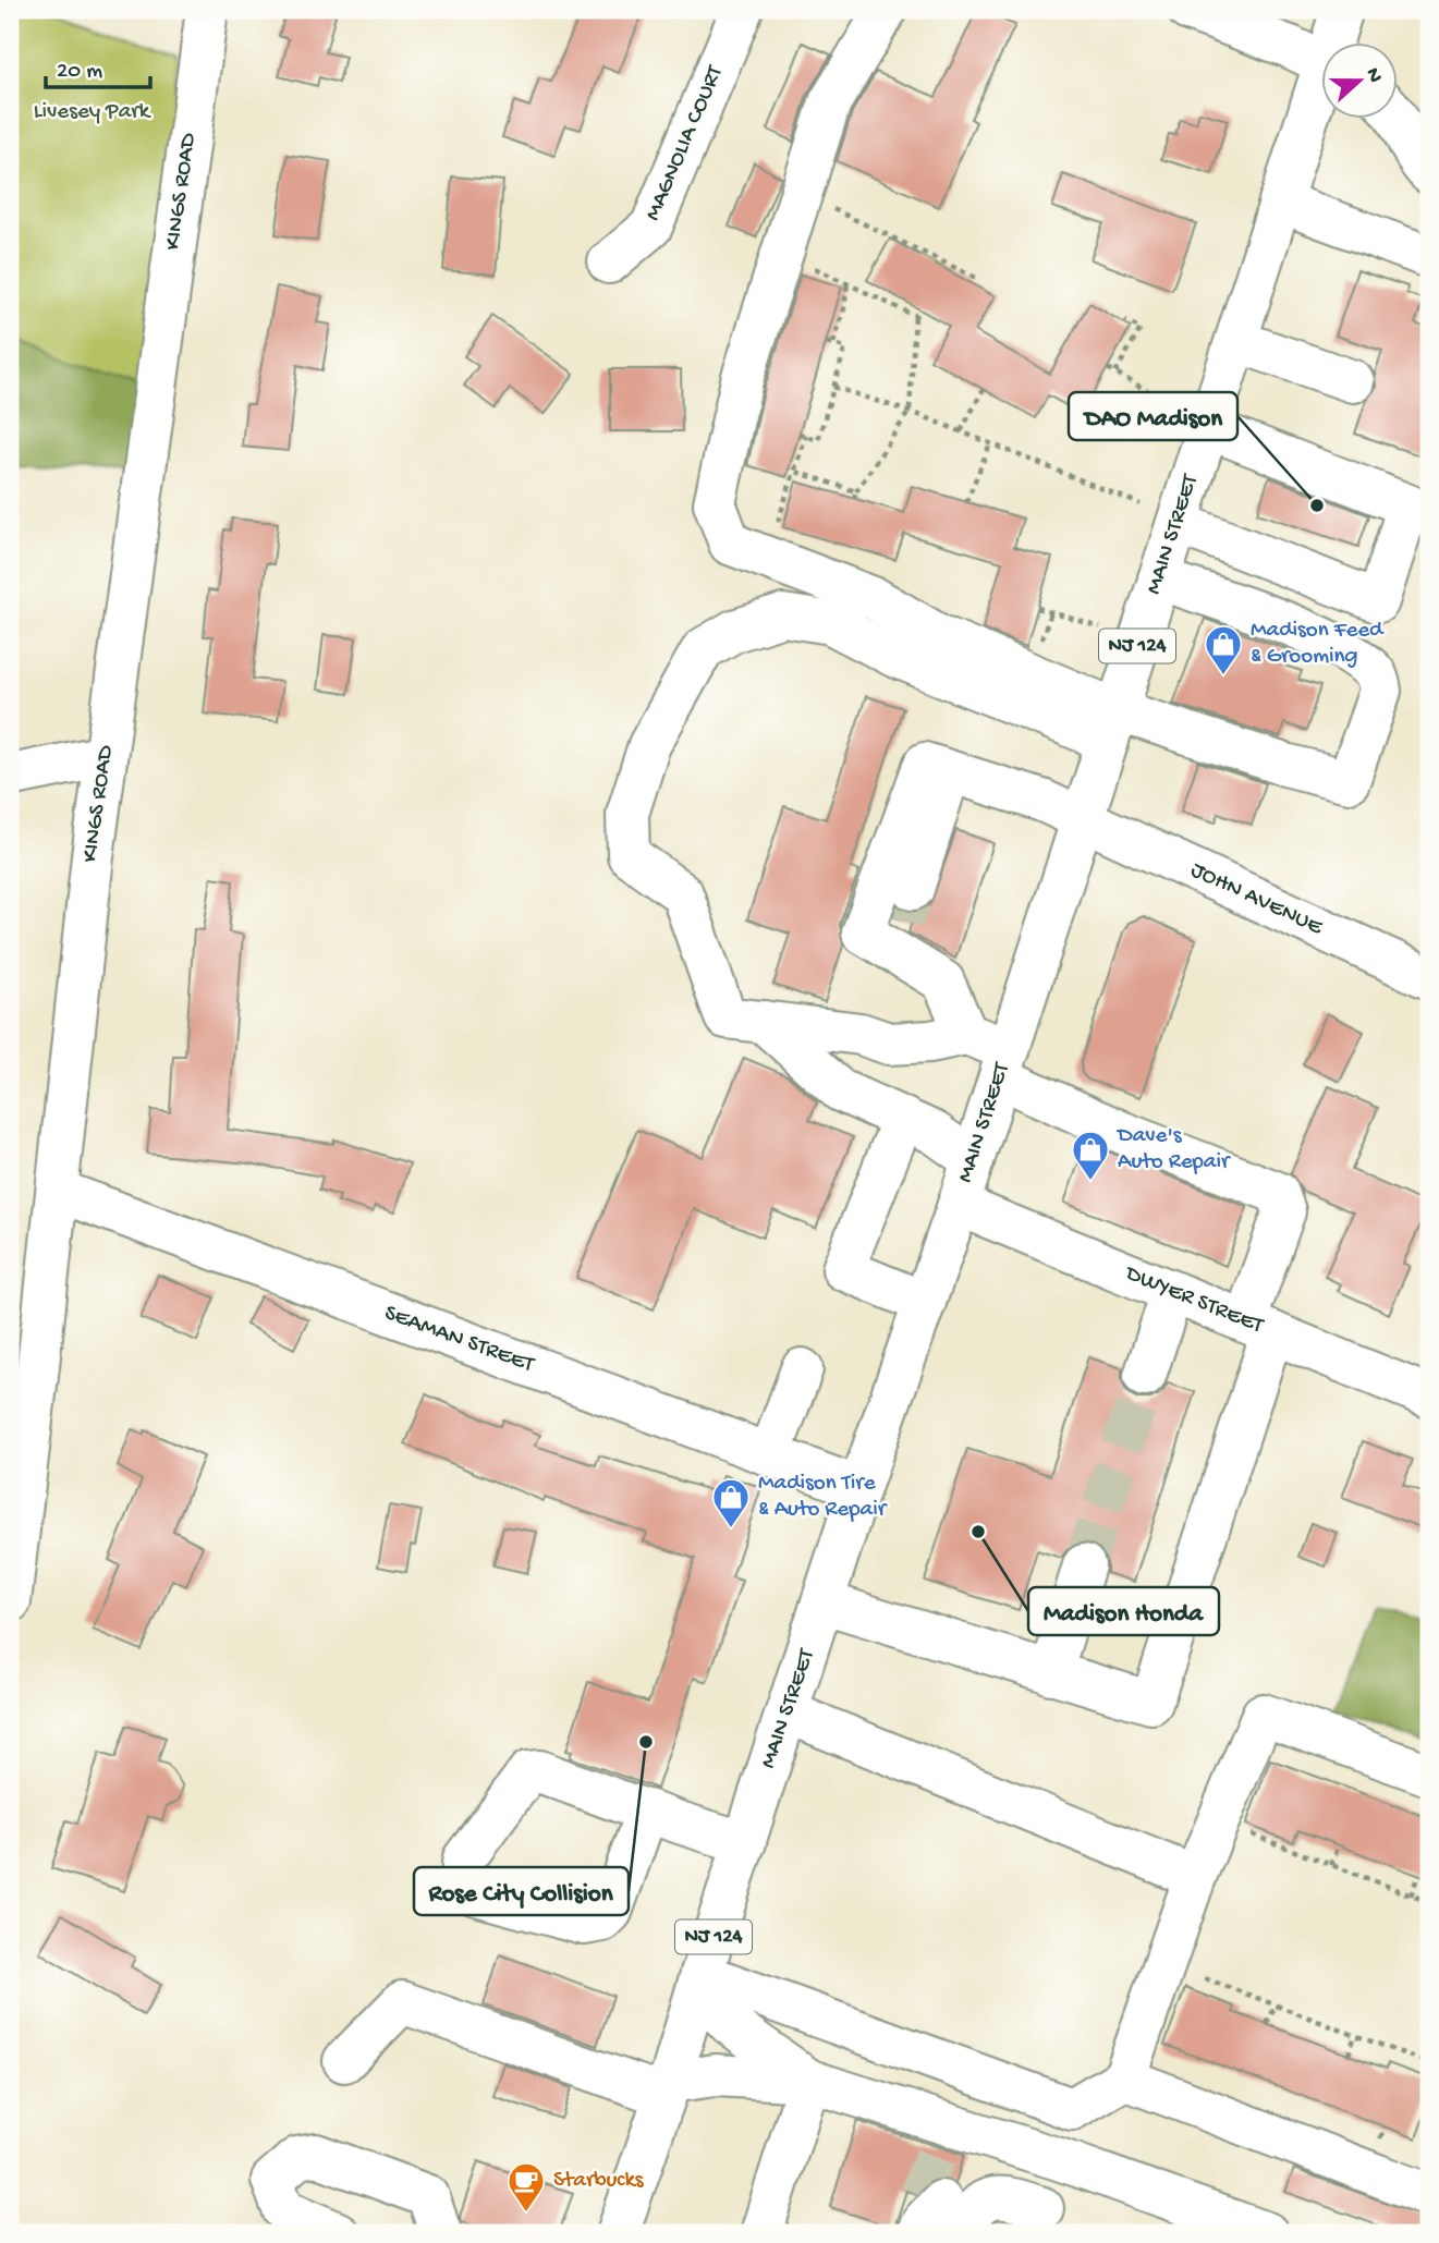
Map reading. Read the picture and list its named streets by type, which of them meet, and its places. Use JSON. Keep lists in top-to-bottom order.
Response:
{
  "streets": {
    "street": [
      "MAGNOLIA COURT",
      "KINGS ROAD",
      "MAIN STREET",
      "NJ 124",
      "JOHN AVENUE",
      "DWYER STREET",
      "SEAMAN STREET"
    ]
  },
  "crossings": [
    ["KINGS ROAD", "SEAMAN STREET"],
    ["MAIN STREET", "JOHN AVENUE"],
    ["MAIN STREET", "DWYER STREET"],
    ["MAIN STREET", "SEAMAN STREET"]
  ],
  "parks": ["Livesey Park"],
  "places": {
    "other": ["DAO Madison", "Madison Honda", "Rose City Collision"],
    "shop": ["Madison Feed & Grooming", "Dave's Auto Repair", "Madison Tire & Auto Repair"],
    "cafe": ["Starbucks"]
  },
  "scale_bar": "20 m",
  "north": "right"
}
